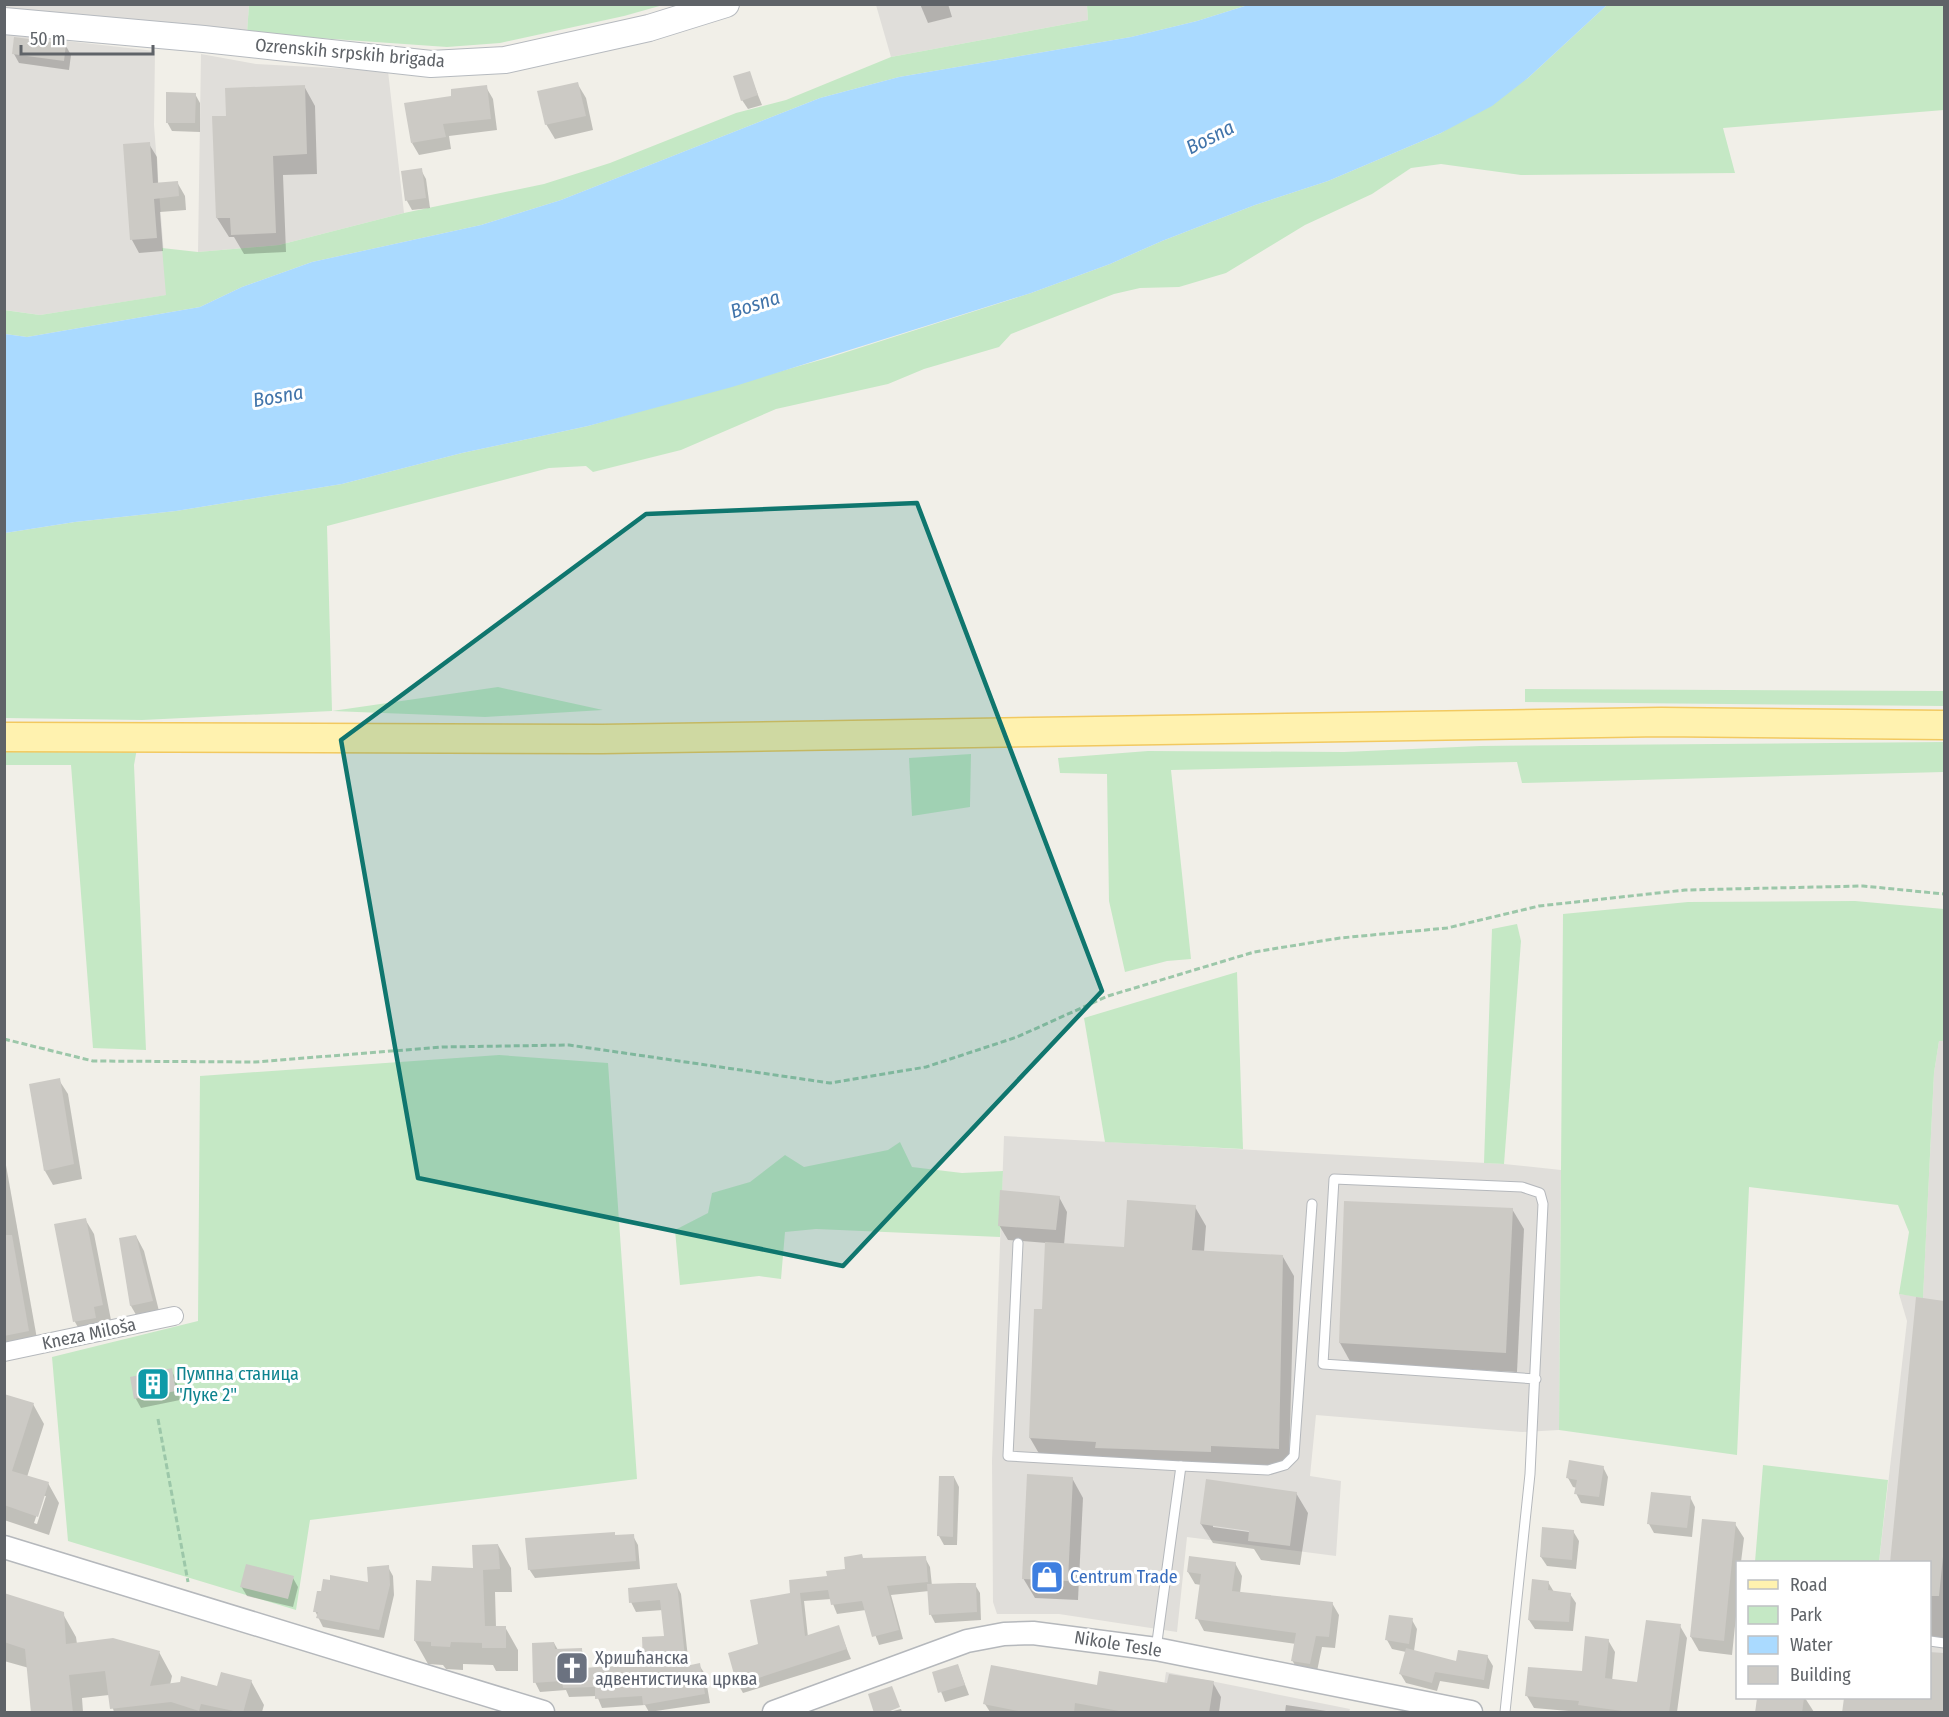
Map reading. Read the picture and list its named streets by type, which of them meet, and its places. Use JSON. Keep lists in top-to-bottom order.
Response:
{
  "streets": {
    "main road": ["Ozrenskih srpskih brigada"],
    "street": ["Kneza Miloša", "Nikole Tesle"]
  },
  "water": ["Bosna"],
  "places": {
    "building": ["Пумпна станица \"Луке 2\""],
    "shop": ["Centrum Trade"],
    "church": ["Хришћанска адвентистичка црква"]
  },
  "legend": [
    "Road",
    "Park",
    "Water",
    "Building"
  ],
  "scale_bar": "50 m"
}
